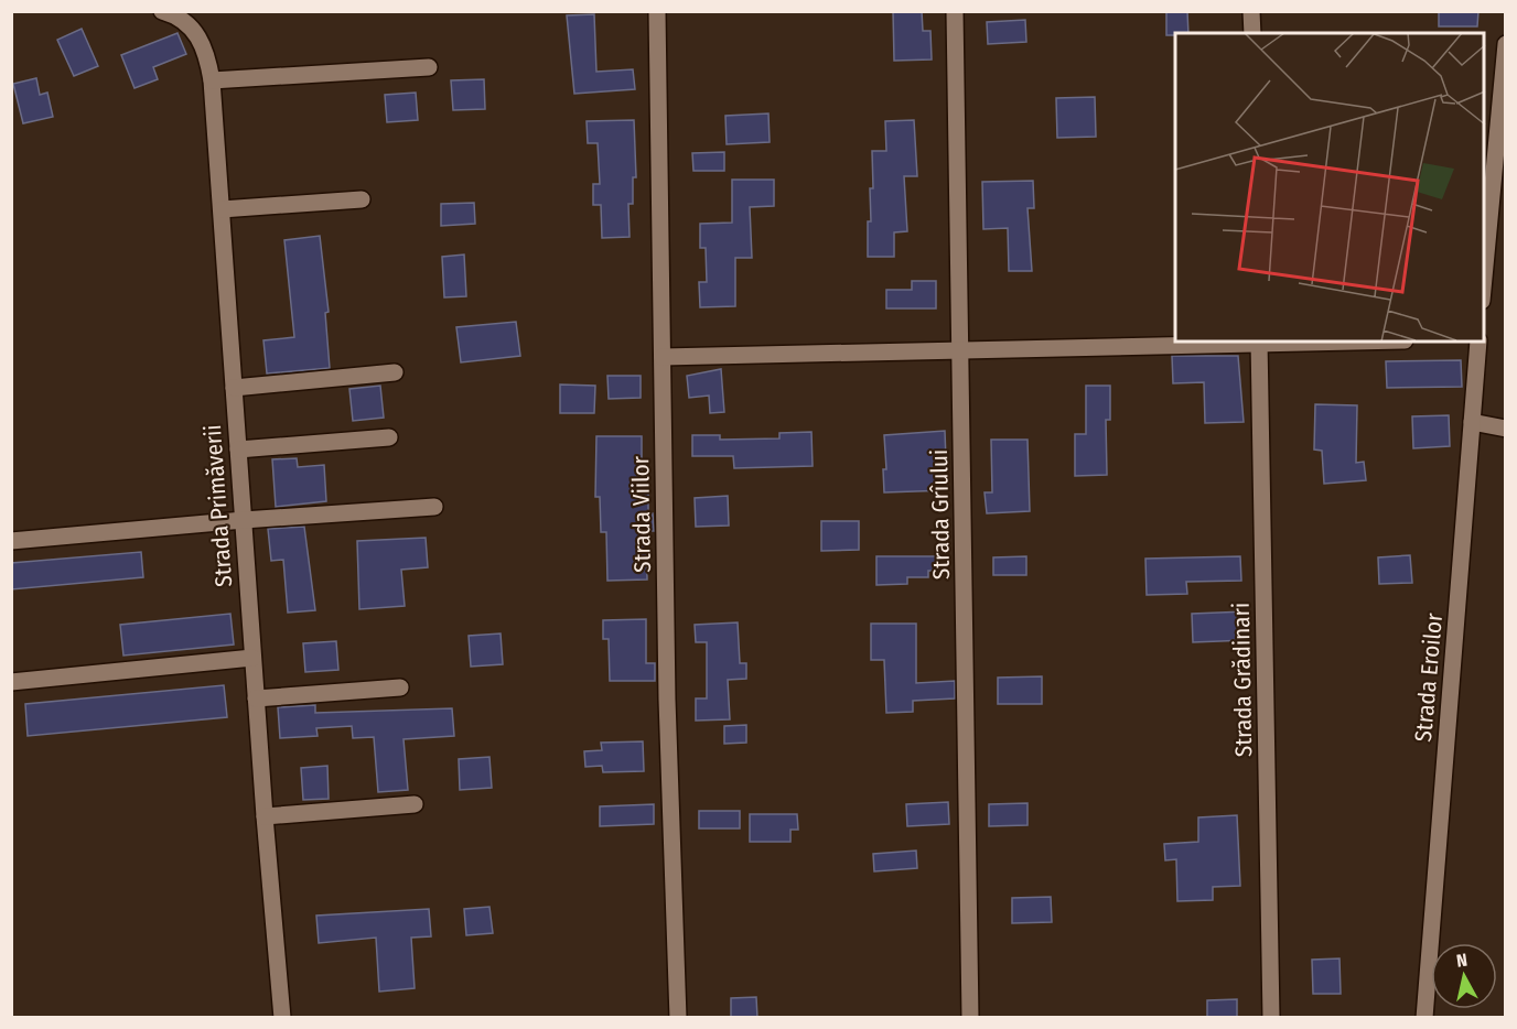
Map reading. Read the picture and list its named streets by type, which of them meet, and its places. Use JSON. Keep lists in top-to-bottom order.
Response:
{
  "streets": {
    "street": [
      "Strada Primăverii",
      "Strada Viilor",
      "Strada Grîului",
      "Strada Eroilor",
      "Strada Grădinari"
    ]
  },
  "north": "top"
}
